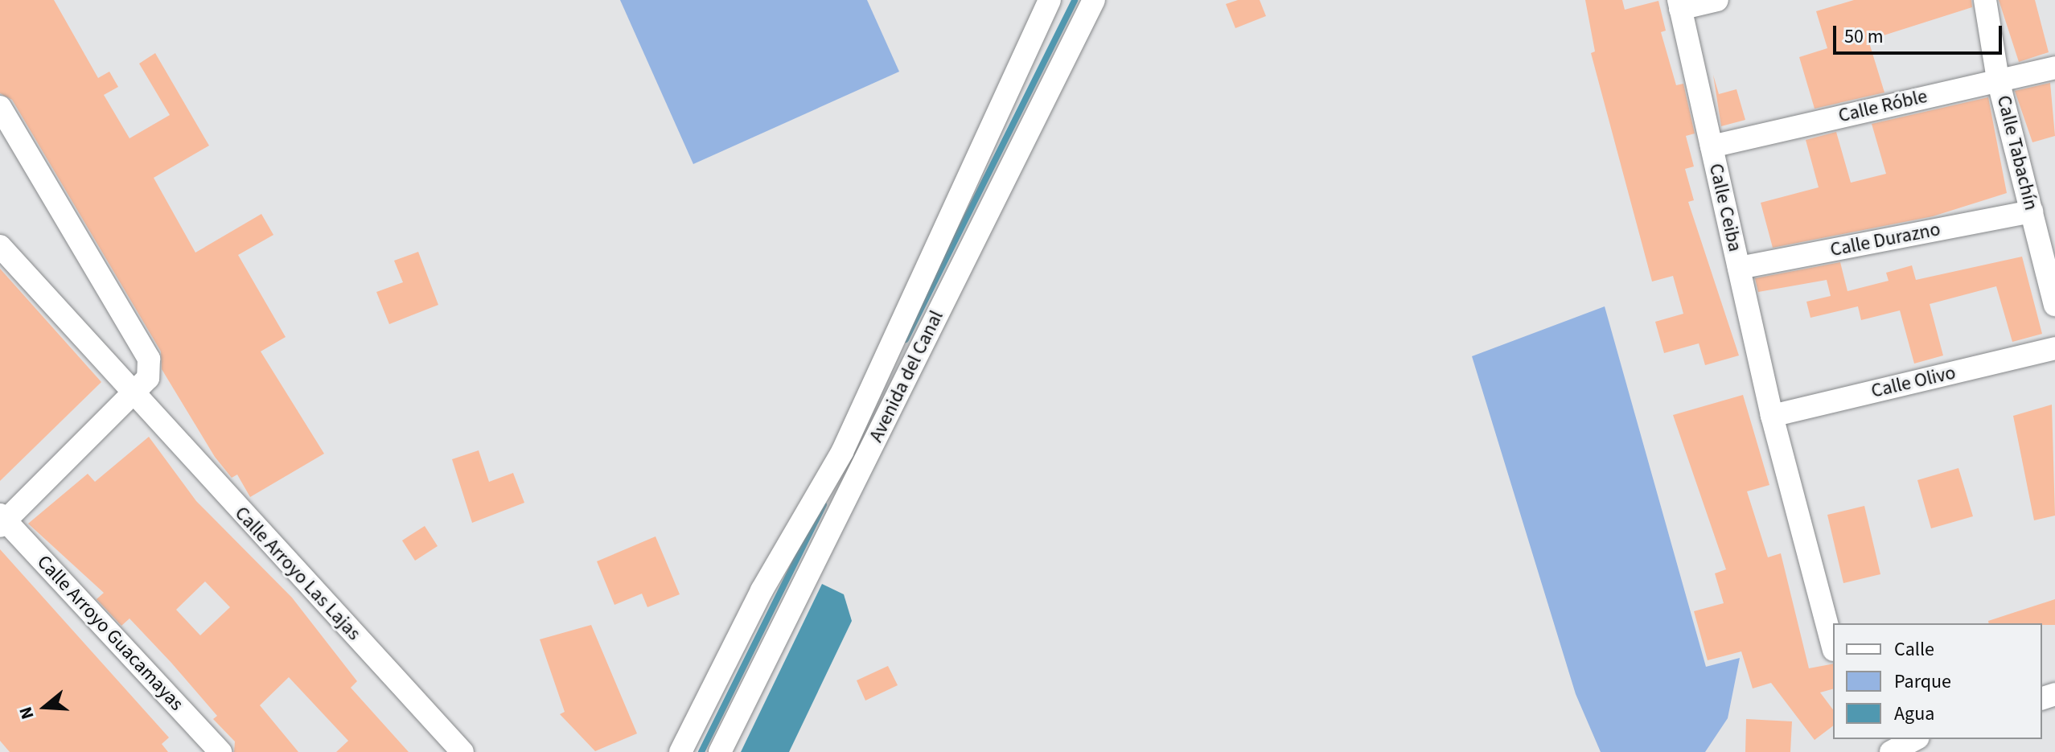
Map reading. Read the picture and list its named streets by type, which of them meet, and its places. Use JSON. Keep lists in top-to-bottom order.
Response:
{
  "streets": {
    "street": [
      "Calle Róble",
      "Calle Tabachín",
      "Calle Ceiba",
      "Calle Durazno",
      "Avenida del Canal",
      "Calle Olivo",
      "Calle Arroyo Las Lajas",
      "Calle Arroyo Guacamayas"
    ]
  },
  "crossings": [
    ["Calle Róble", "Calle Tabachín"],
    ["Calle Róble", "Calle Ceiba"],
    ["Calle Tabachín", "Calle Durazno"],
    ["Calle Ceiba", "Calle Durazno"],
    ["Calle Ceiba", "Calle Olivo"]
  ],
  "legend": ["Calle", "Parque", "Agua"],
  "scale_bar": "50 m",
  "north": "left"
}
